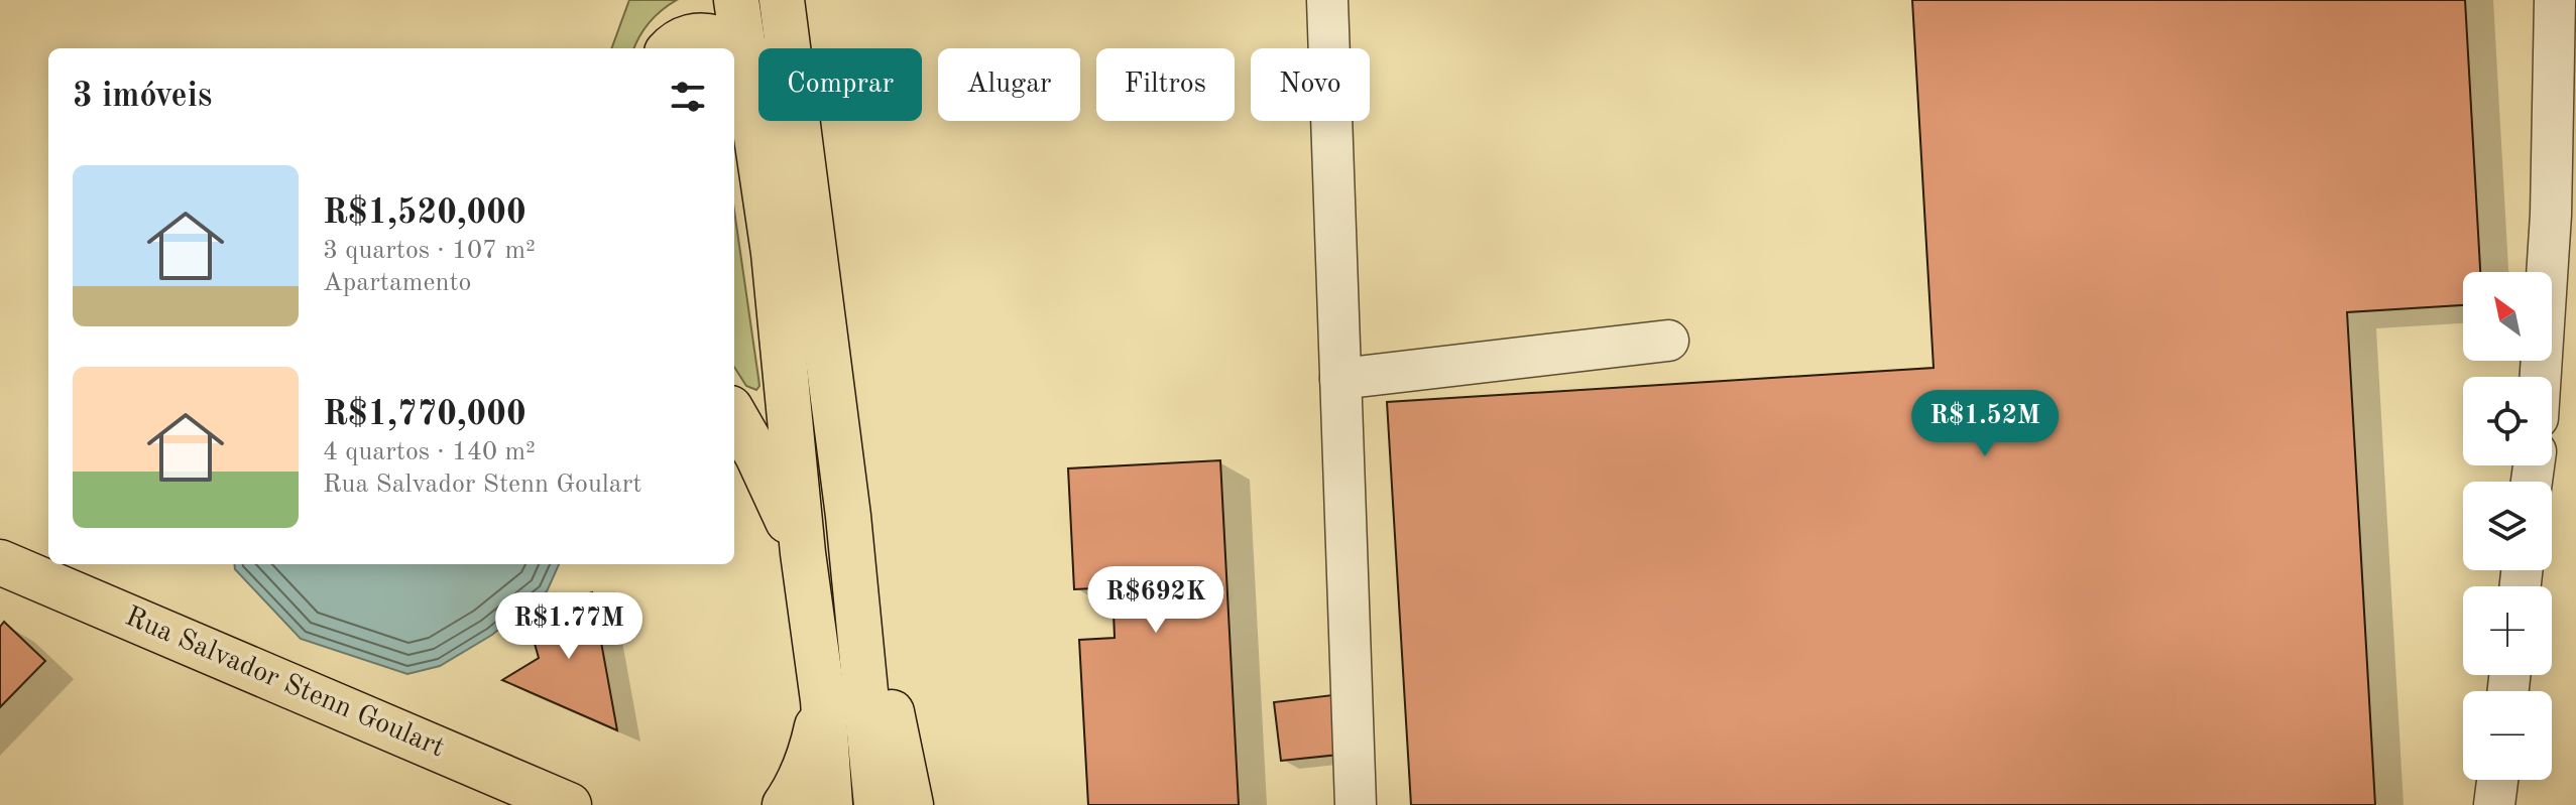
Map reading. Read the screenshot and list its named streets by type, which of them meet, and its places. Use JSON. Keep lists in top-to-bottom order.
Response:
{
  "streets": {
    "main road": ["Rua Salvador Stenn Goulart"]
  },
  "north": "top left",
  "page": {
    "chip": [
      "Comprar",
      "Alugar",
      "Filtros",
      "Novo"
    ],
    "heading": "3 imóveis",
    "list": [
      {
        "name": "R$1,520,000",
        "note": "3 quartos · 107 m² · Apartamento"
      },
      {
        "name": "R$1,770,000",
        "note": "4 quartos · 140 m² · Rua Salvador Stenn Goulart"
      }
    ],
    "map_buttons": ["+", "−"],
    "price": ["R$1.52M", "R$692K", "R$1.77M"]
  }
}
